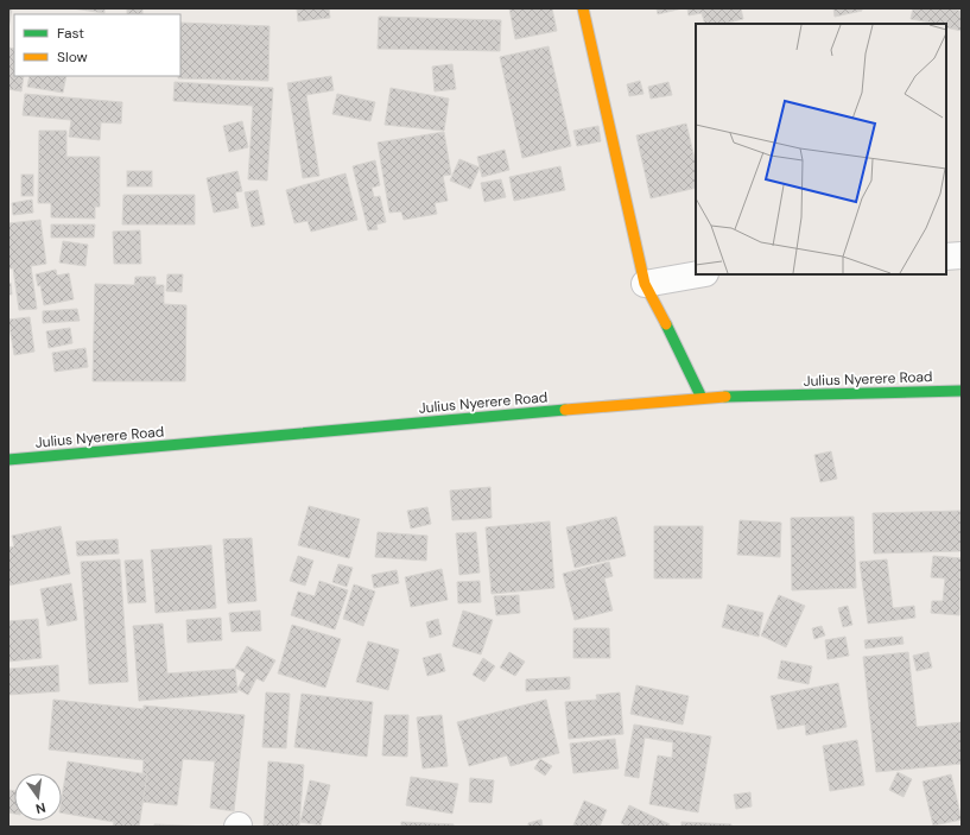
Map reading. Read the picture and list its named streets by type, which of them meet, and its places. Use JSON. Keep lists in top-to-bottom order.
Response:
{
  "streets": {
    "main road": ["Julius Nyerere Road"]
  },
  "legend": ["Fast", "Slow"],
  "north": "bottom"
}
